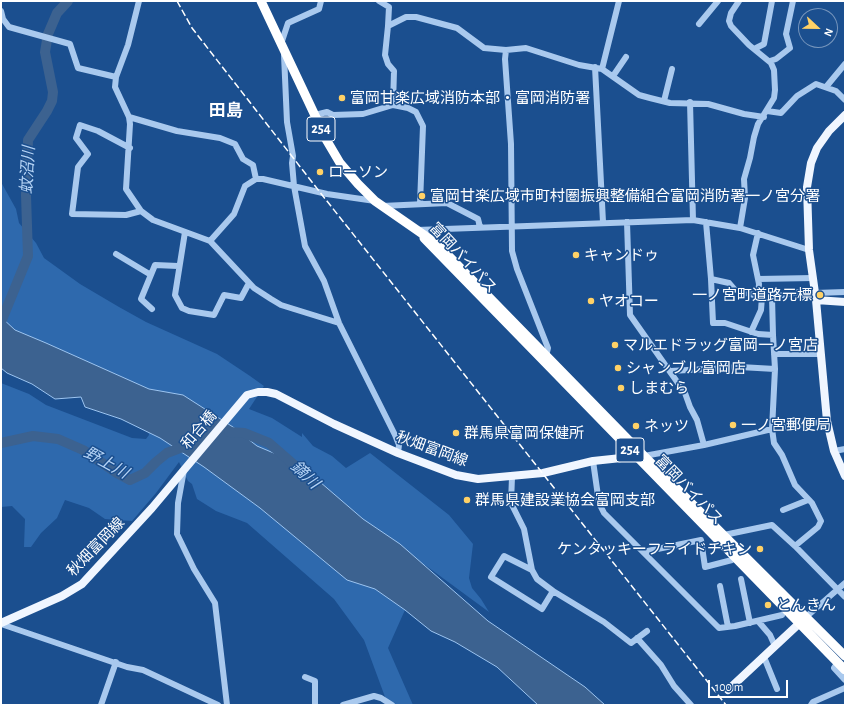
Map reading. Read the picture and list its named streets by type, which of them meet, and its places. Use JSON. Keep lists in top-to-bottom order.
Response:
{
  "streets": {
    "highway": ["254", "富岡バイパス"],
    "main road": ["和合橋", "秋畑富岡線"]
  },
  "crossings": [
    ["254", "富岡バイパス"],
    ["富岡バイパス", "秋畑富岡線"],
    ["和合橋", "秋畑富岡線"]
  ],
  "districts": ["田島"],
  "water": ["蚊沼川", "野上川", "鏑川"],
  "places": [
    "富岡甘楽広域消防本部・富岡消防署",
    "ローソン",
    "富岡甘楽広域市町村圏振興整備組合富岡消防署一ノ宮分署",
    "キャンドゥ",
    "一ノ宮町道路元標",
    "ヤオコー",
    "マルエドラッグ富岡一ノ宮店",
    "シャンブル富岡店",
    "しまむら",
    "一ノ宮郵便局",
    "ネッツ",
    "群馬県富岡保健所",
    "群馬県建設業協会富岡支部",
    "ケンタッキーフライドチキン",
    "とんきん"
  ],
  "scale_bar": "100 m",
  "north": "right"
}
